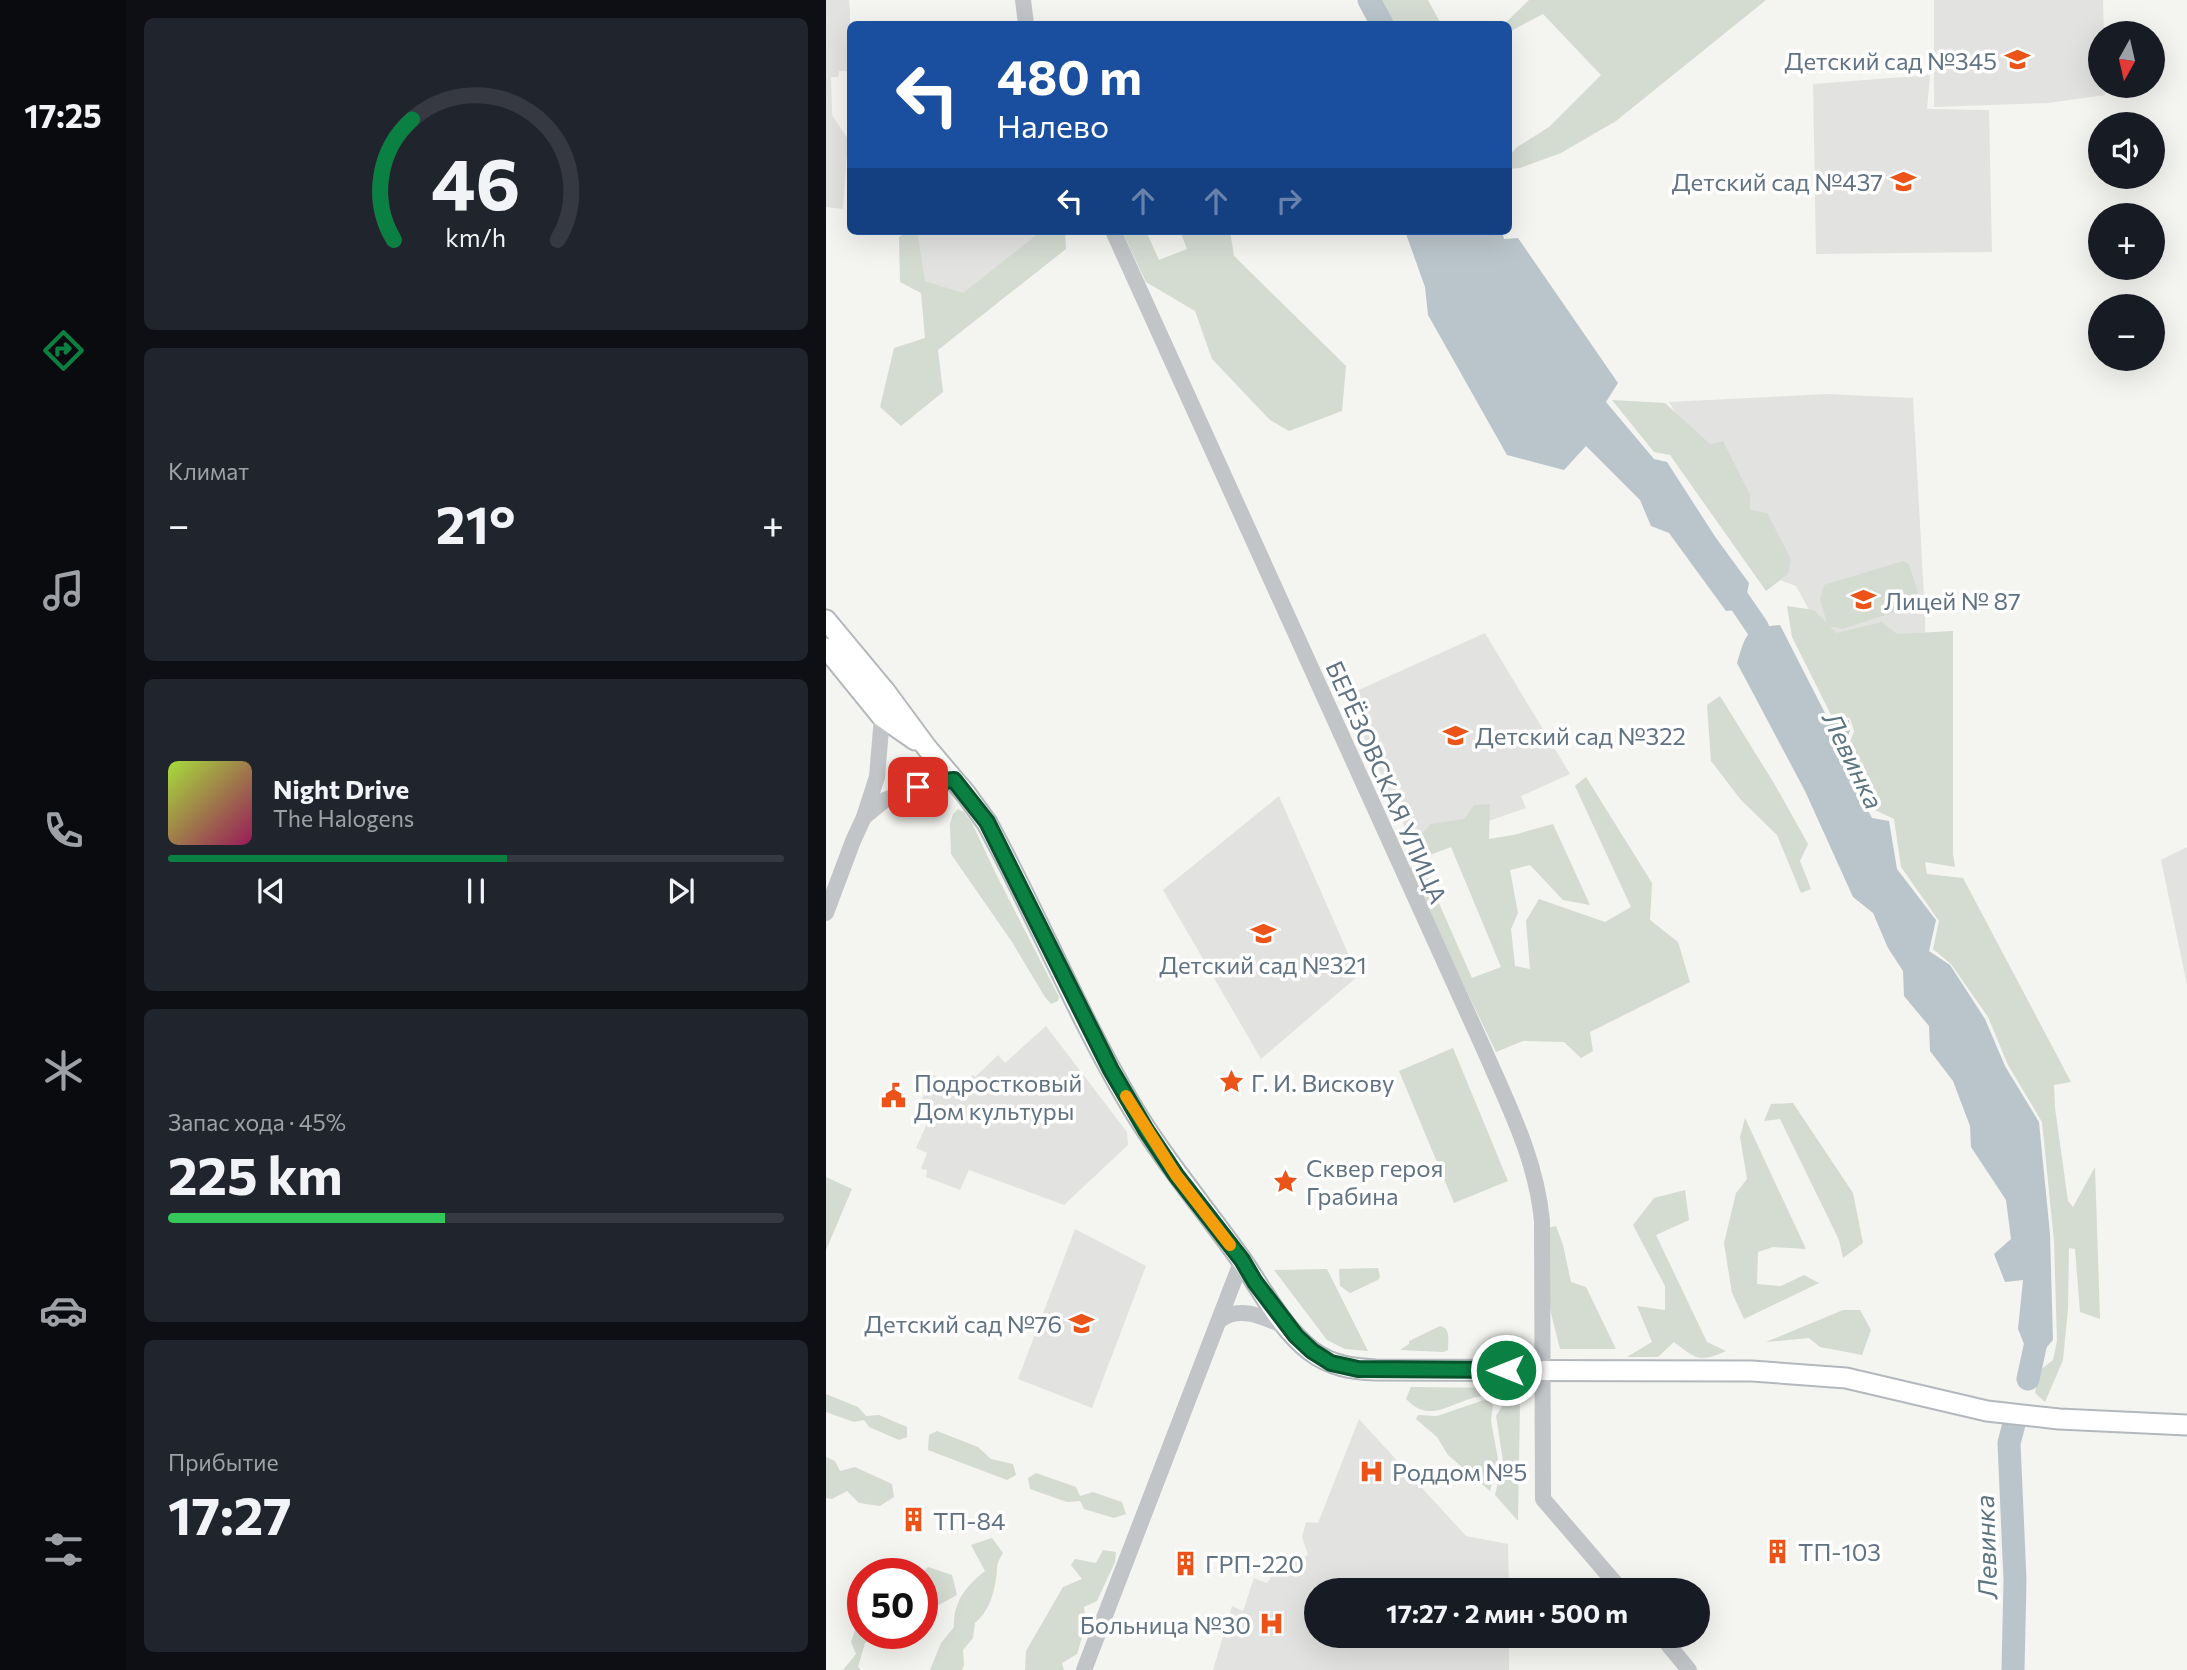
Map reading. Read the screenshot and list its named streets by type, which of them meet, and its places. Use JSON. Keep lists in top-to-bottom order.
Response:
{
  "streets": {
    "street": ["БЕРЁЗОВСКАЯ УЛИЦА"]
  },
  "water": ["Левинка"],
  "places": {
    "school or university": [
      "Детский сад №345",
      "Детский сад №437",
      "Лицей № 87",
      "Детский сад №322",
      "Детский сад №321",
      "Детский сад №76"
    ],
    "place": ["Г. И. Вискову", "Сквер героя Грабина"],
    "public building": ["Подростковый Дом культуры"],
    "hospital": ["Роддом №5", "Больница №30"],
    "building": ["ТП-84", "ТП-103", "ГРП-220"]
  },
  "north": "bottom",
  "page": {
    "tabs": "17:25",
    "map_buttons": ["+", "−"],
    "turn": ["480 m", "Налево"],
    "tile": [
      "Климат",
      ["Запас хода · 45%", "225 km"],
      ["Прибытие", "17:27"]
    ],
    "heat": ["−", "21°", "+"],
    "song": ["Night Drive", "The Halogens"],
    "limit": "50",
    "trip": "17:27 · 2 мин · 500 m",
    "gauge": ["46", "km/h"]
  }
}
